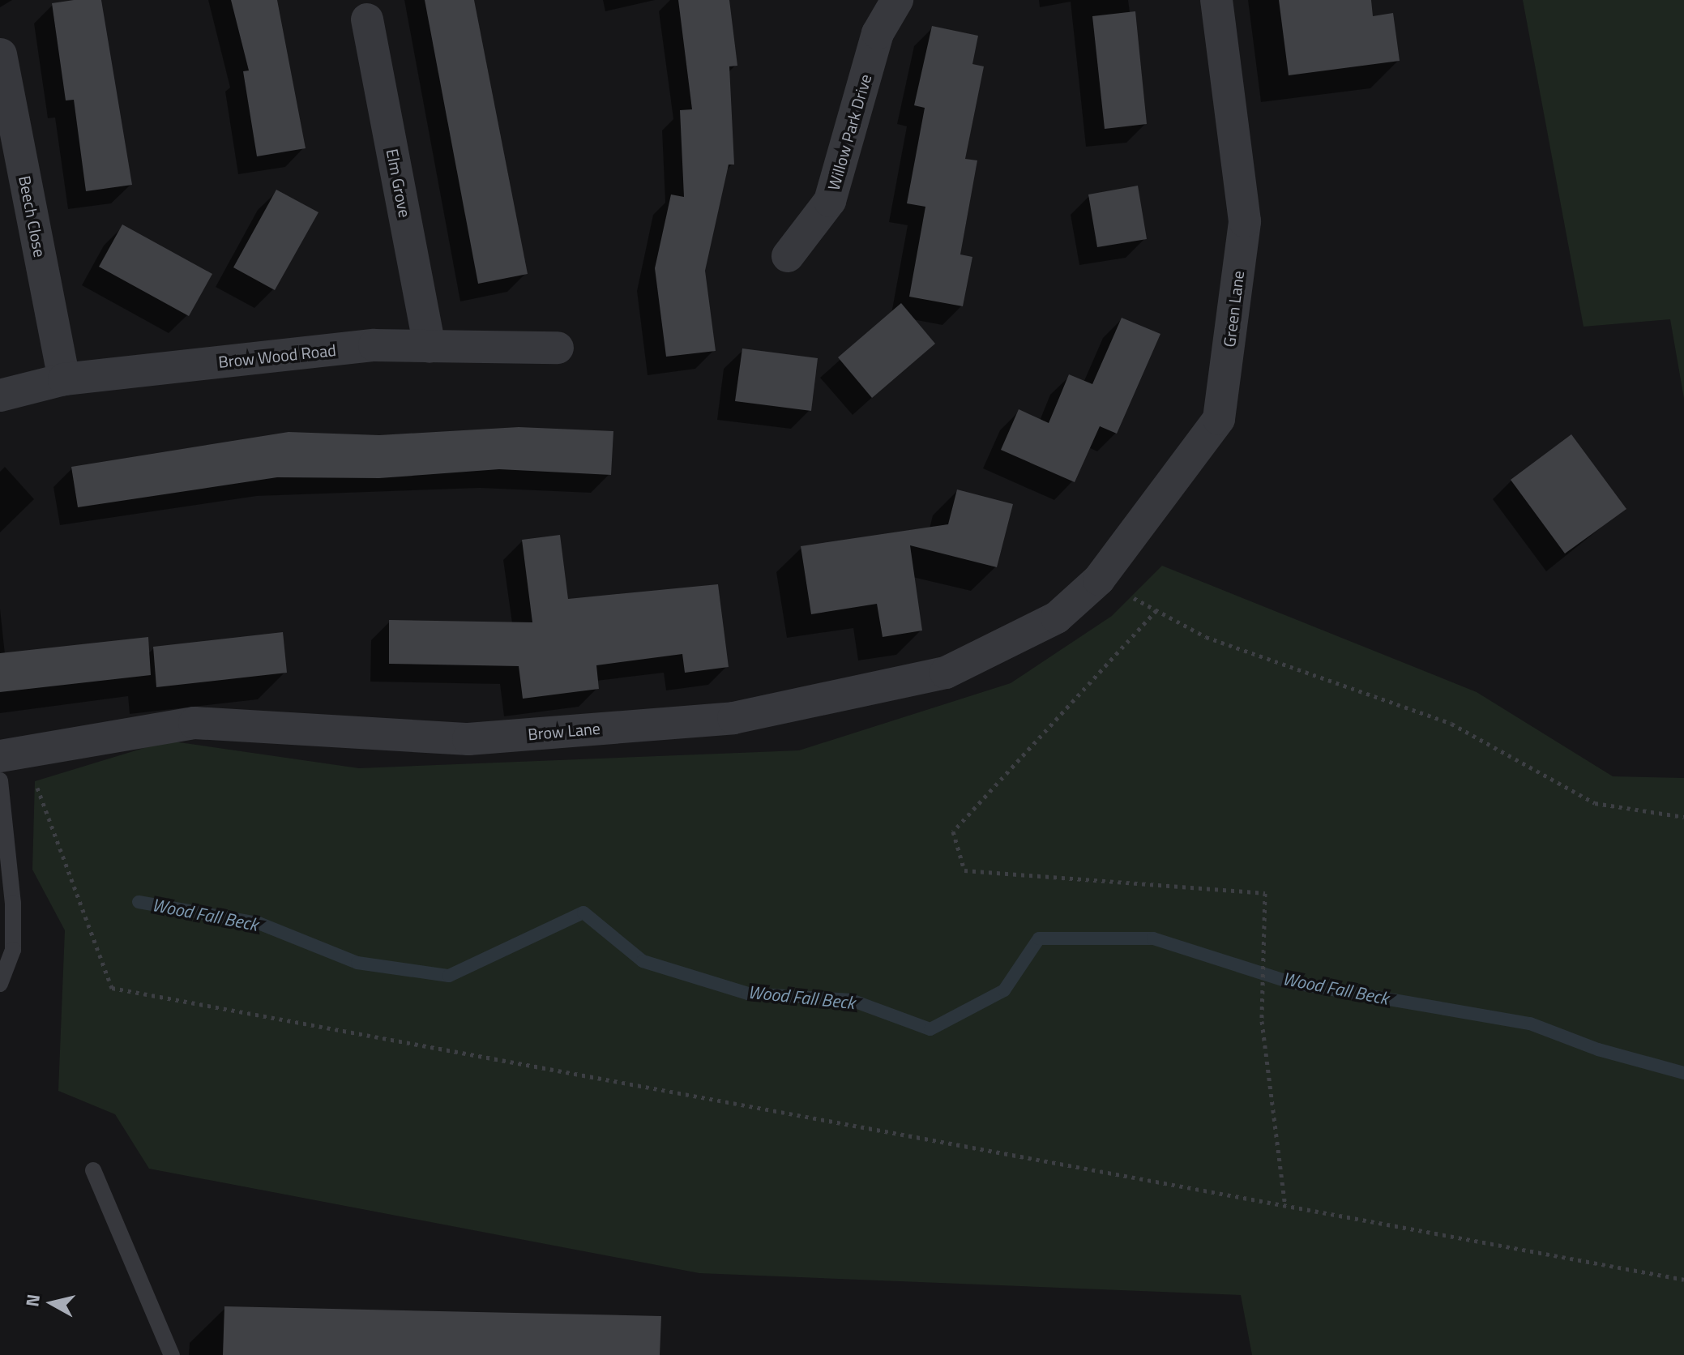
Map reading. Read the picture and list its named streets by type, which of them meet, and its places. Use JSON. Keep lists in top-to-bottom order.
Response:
{
  "streets": {
    "street": [
      "Willow Park Drive",
      "Elm Grove",
      "Beech Close",
      "Green Lane",
      "Brow Wood Road",
      "Brow Lane"
    ]
  },
  "crossings": [
    ["Elm Grove", "Brow Wood Road"],
    ["Beech Close", "Brow Wood Road"],
    ["Green Lane", "Brow Lane"]
  ],
  "water": ["Wood Fall Beck"],
  "north": "left"
}
